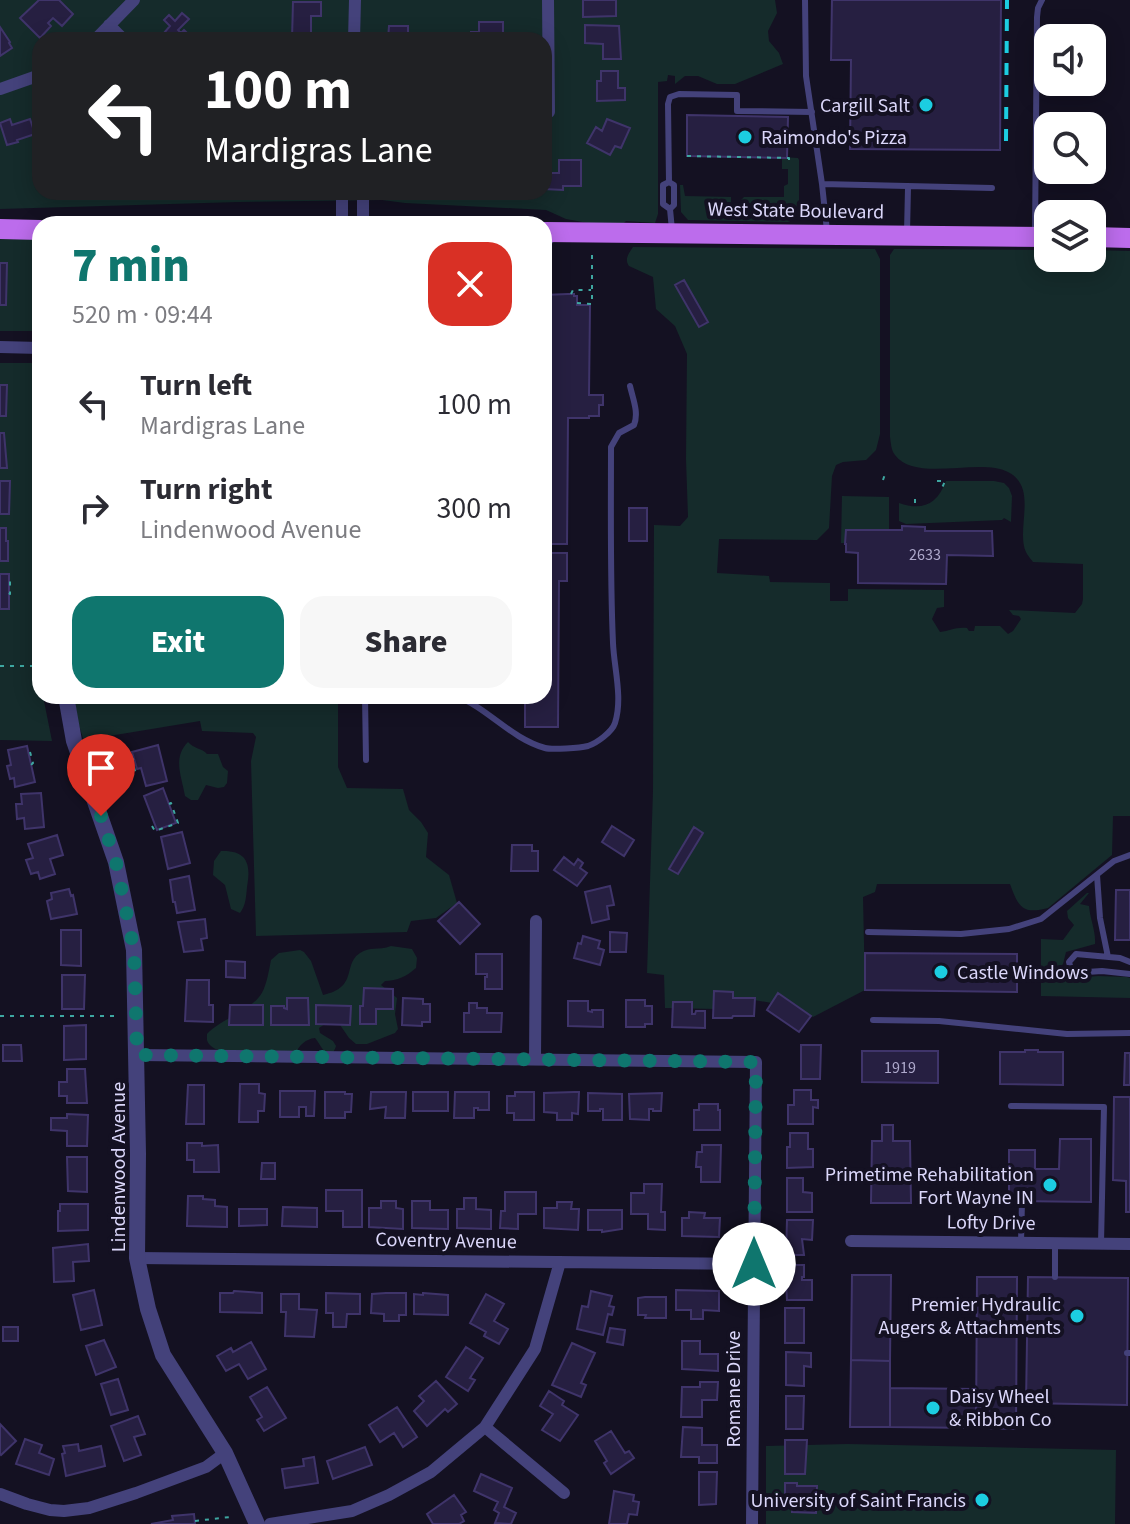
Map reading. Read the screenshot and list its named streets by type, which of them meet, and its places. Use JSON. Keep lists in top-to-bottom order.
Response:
{
  "streets": {
    "main road": ["West State Boulevard"],
    "street": [
      "Lindenwood Avenue",
      "Lofty Drive",
      "Coventry Avenue",
      "Romane Drive"
    ]
  },
  "crossings": [
    ["Lindenwood Avenue", "Coventry Avenue"],
    ["Coventry Avenue", "Romane Drive"]
  ],
  "places": [
    "Cargill Salt",
    "Raimondo's Pizza",
    "Castle Windows",
    "Primetime Rehabilitation Fort Wayne IN",
    "Premier Hydraulic Augers & Attachments",
    "Daisy Wheel & Ribbon Co",
    "University of Saint Francis"
  ],
  "house_numbers": ["2633", "1919"],
  "page": {
    "turn": ["100 m", "Mardigras Lane"],
    "heading": ["7 min", "520 m · 09:44"],
    "list": [
      {
        "name": "Turn left",
        "note": "Mardigras Lane",
        "value": "100 m"
      },
      {
        "name": "Turn right",
        "note": "Lindenwood Avenue",
        "value": "300 m"
      }
    ],
    "buttons": ["Exit", "Share"]
  }
}
